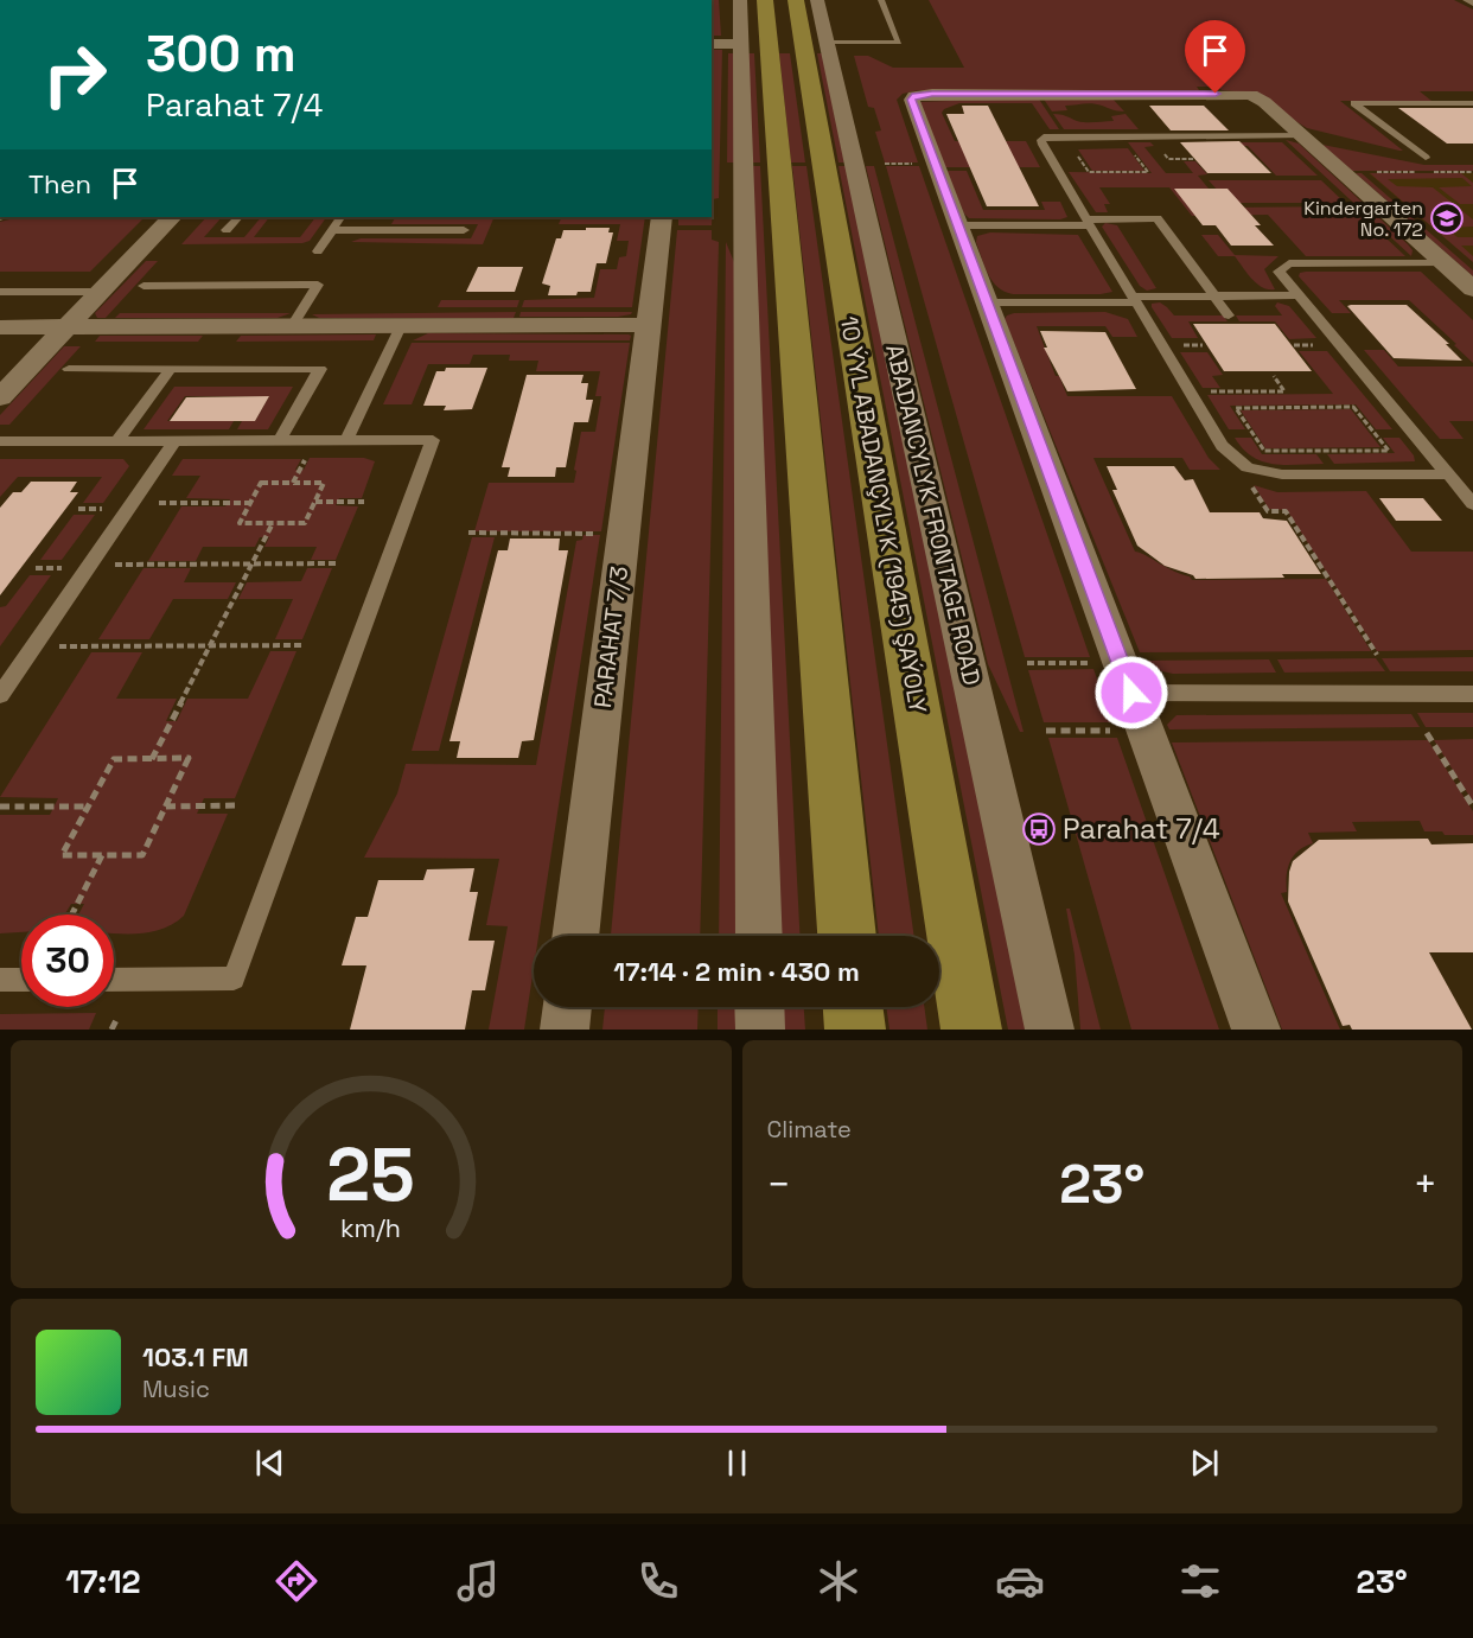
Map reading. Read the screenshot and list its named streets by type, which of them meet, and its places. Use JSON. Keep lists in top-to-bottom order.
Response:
{
  "streets": {
    "main road": ["10 ÝYL ABADANÇYLYK (1945) ŞAÝOLY"],
    "street": ["ABADANCYLYK FRONTAGE ROAD", "PARAHAT 7/3"]
  },
  "places": {
    "school or university": ["Kindergarten No. 172"],
    "bus stop": ["Parahat 7/4"]
  },
  "page": {
    "turn": ["300 m", "Parahat 7/4"],
    "then": "Then",
    "limit": "30",
    "trip": "17:14 · 2 min · 430 m",
    "tile": "Climate",
    "heat": ["−", "23°", "+"],
    "song": ["103.1 FM", "Music"],
    "tabs": ["17:12", "23°"],
    "gauge": ["25", "km/h"]
  }
}
